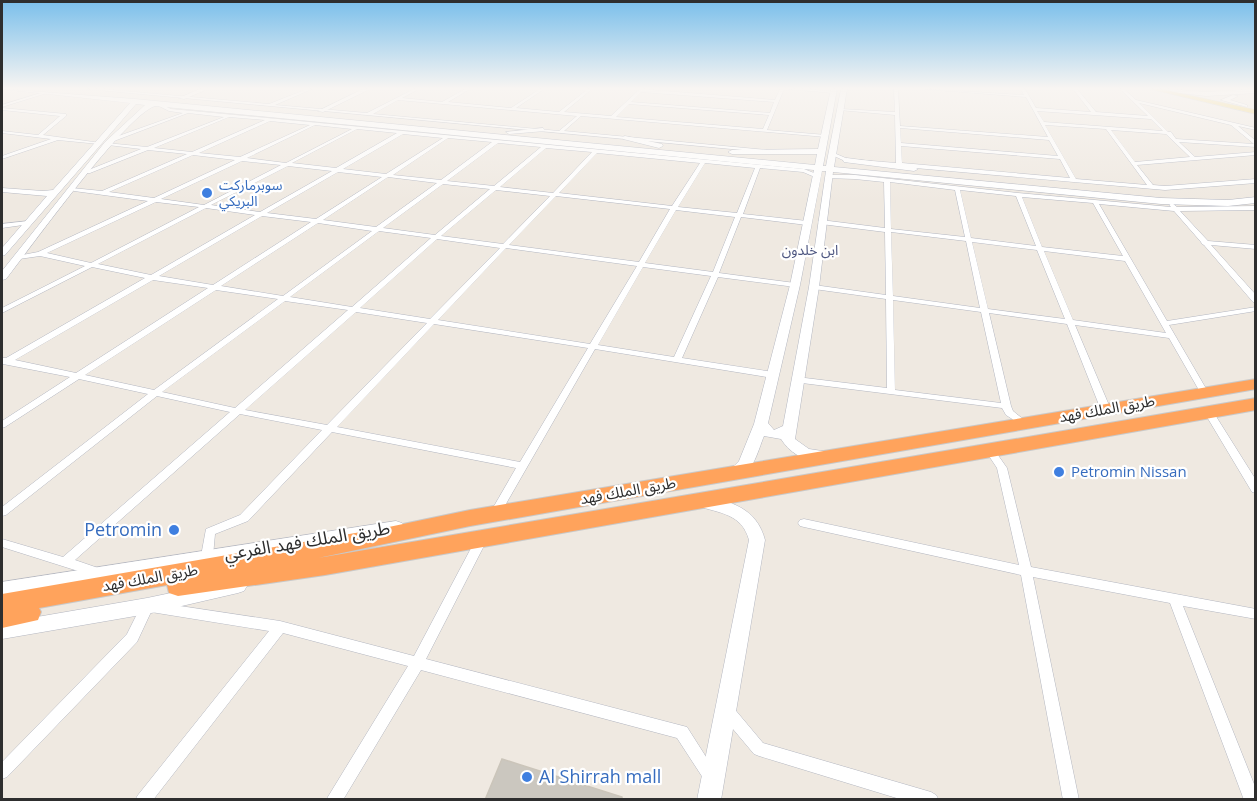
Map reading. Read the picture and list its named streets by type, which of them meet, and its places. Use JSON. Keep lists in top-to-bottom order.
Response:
{
  "streets": {
    "highway": ["طريق الملك فهد"],
    "street": ["طريق الملك فهد الفرعي"]
  },
  "crossings": [
    ["طريق الملك فهد", "طريق الملك فهد الفرعي"]
  ],
  "districts": ["ابن خلدون"],
  "places": [
    "سوبرماركت البريكي",
    "Petromin Nissan",
    "Petromin",
    "Al Shirrah mall"
  ]
}
